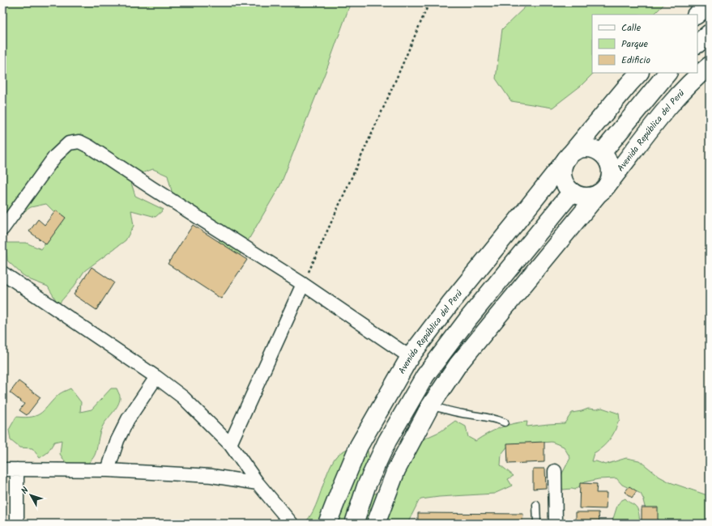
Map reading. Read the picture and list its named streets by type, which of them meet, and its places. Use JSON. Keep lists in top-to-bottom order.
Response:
{
  "streets": {
    "main road": ["Avenida República del Perú"]
  },
  "legend": ["Calle", "Parque", "Edificio"],
  "north": "top left"
}
